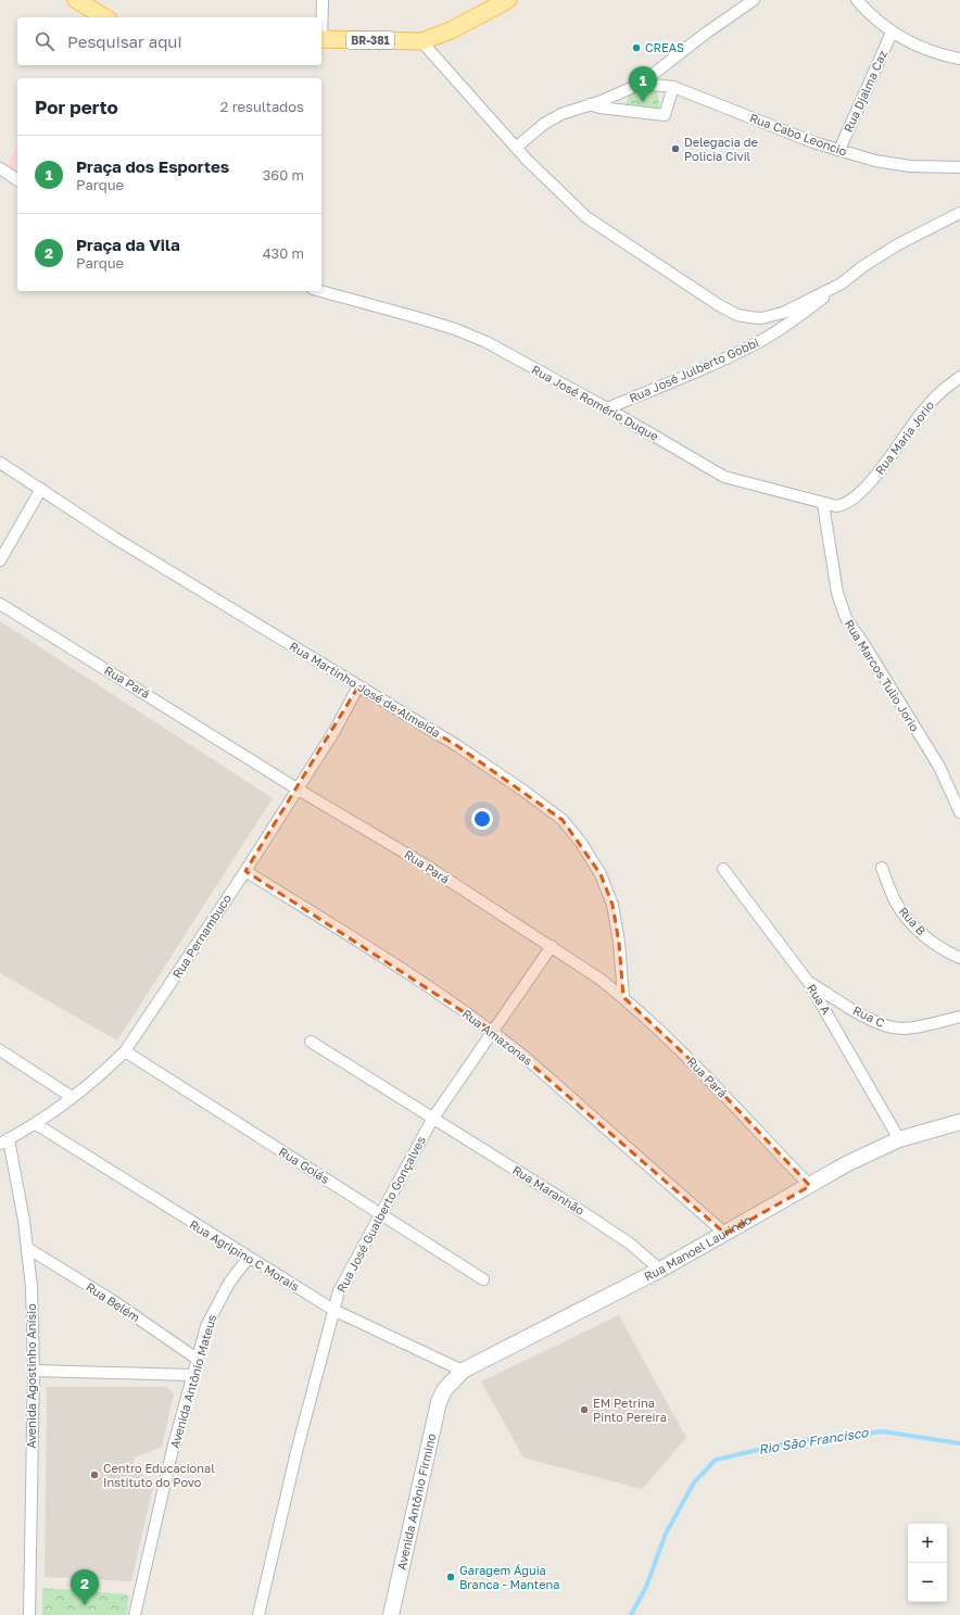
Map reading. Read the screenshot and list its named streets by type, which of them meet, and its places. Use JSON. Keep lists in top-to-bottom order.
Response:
{
  "streets": {
    "main road": ["BR-381"],
    "street": [
      "Rua Djalma Caz",
      "Rua Cabo Leoncio",
      "Rua José Julberto Gobbi",
      "Rua José Romério Duque",
      "Rua Maria Jorio",
      "Rua Marcos Tulio Jorio",
      "Rua Pará",
      "Rua Martinho José de Almeida",
      "Rua B",
      "Rua Pernambuco",
      "Rua A",
      "Rua C",
      "Rua Amazonas",
      "Rua Goiás",
      "Rua Maranhão",
      "Rua José Gualberto Gonçalves",
      "Rua Manoel Laurindo",
      "Rua Agripino C Morais",
      "Rua Belém",
      "Avenida Agostinho Anísio",
      "Avenida Antônio Mateus",
      "Avenida Antônio Firmino"
    ]
  },
  "crossings": [
    ["Rua Djalma Caz", "Rua Cabo Leoncio"],
    ["Rua José Julberto Gobbi", "Rua José Romério Duque"],
    ["Rua José Romério Duque", "Rua Maria Jorio"],
    ["Rua José Romério Duque", "Rua Marcos Tulio Jorio"],
    ["Rua Pará", "Rua Martinho José de Almeida"],
    ["Rua Pará", "Rua Pernambuco"],
    ["Rua Pará", "Rua José Gualberto Gonçalves"],
    ["Rua Pará", "Rua Manoel Laurindo"],
    ["Rua Martinho José de Almeida", "Rua Pernambuco"],
    ["Rua Pernambuco", "Rua Amazonas"],
    ["Rua Pernambuco", "Rua Goiás"],
    ["Rua Pernambuco", "Rua Agripino C Morais"],
    ["Rua Pernambuco", "Avenida Agostinho Anísio"],
    ["Rua A", "Rua C"],
    ["Rua A", "Rua Manoel Laurindo"],
    ["Rua Amazonas", "Rua José Gualberto Gonçalves"],
    ["Rua Amazonas", "Rua Manoel Laurindo"],
    ["Rua Goiás", "Rua José Gualberto Gonçalves"],
    ["Rua Maranhão", "Rua José Gualberto Gonçalves"],
    ["Rua Maranhão", "Rua Manoel Laurindo"],
    ["Rua José Gualberto Gonçalves", "Rua Agripino C Morais"],
    ["Rua Manoel Laurindo", "Rua Agripino C Morais"],
    ["Rua Manoel Laurindo", "Avenida Antônio Firmino"],
    ["Rua Agripino C Morais", "Avenida Antônio Mateus"],
    ["Rua Belém", "Avenida Agostinho Anísio"],
    ["Rua Belém", "Avenida Antônio Mateus"]
  ],
  "water": ["Rio São Francisco"],
  "places": [
    "CREAS",
    "Delegacia de Policia Civil",
    "EM Petrina Pinto Pereira",
    "Centro Educacional Instituto do Povo",
    "Garagem Águia Branca - Mantena"
  ],
  "page": {
    "search": "Pesquisar aqui",
    "pins": ["1", "2"],
    "heading": ["Por perto", "2 resultados"],
    "list": [
      {
        "mark": "1",
        "name": "Praça dos Esportes",
        "note": "Parque",
        "value": "360 m"
      },
      {
        "mark": "2",
        "name": "Praça da Vila",
        "note": "Parque",
        "value": "430 m"
      }
    ],
    "map_buttons": ["+", "−"]
  }
}
